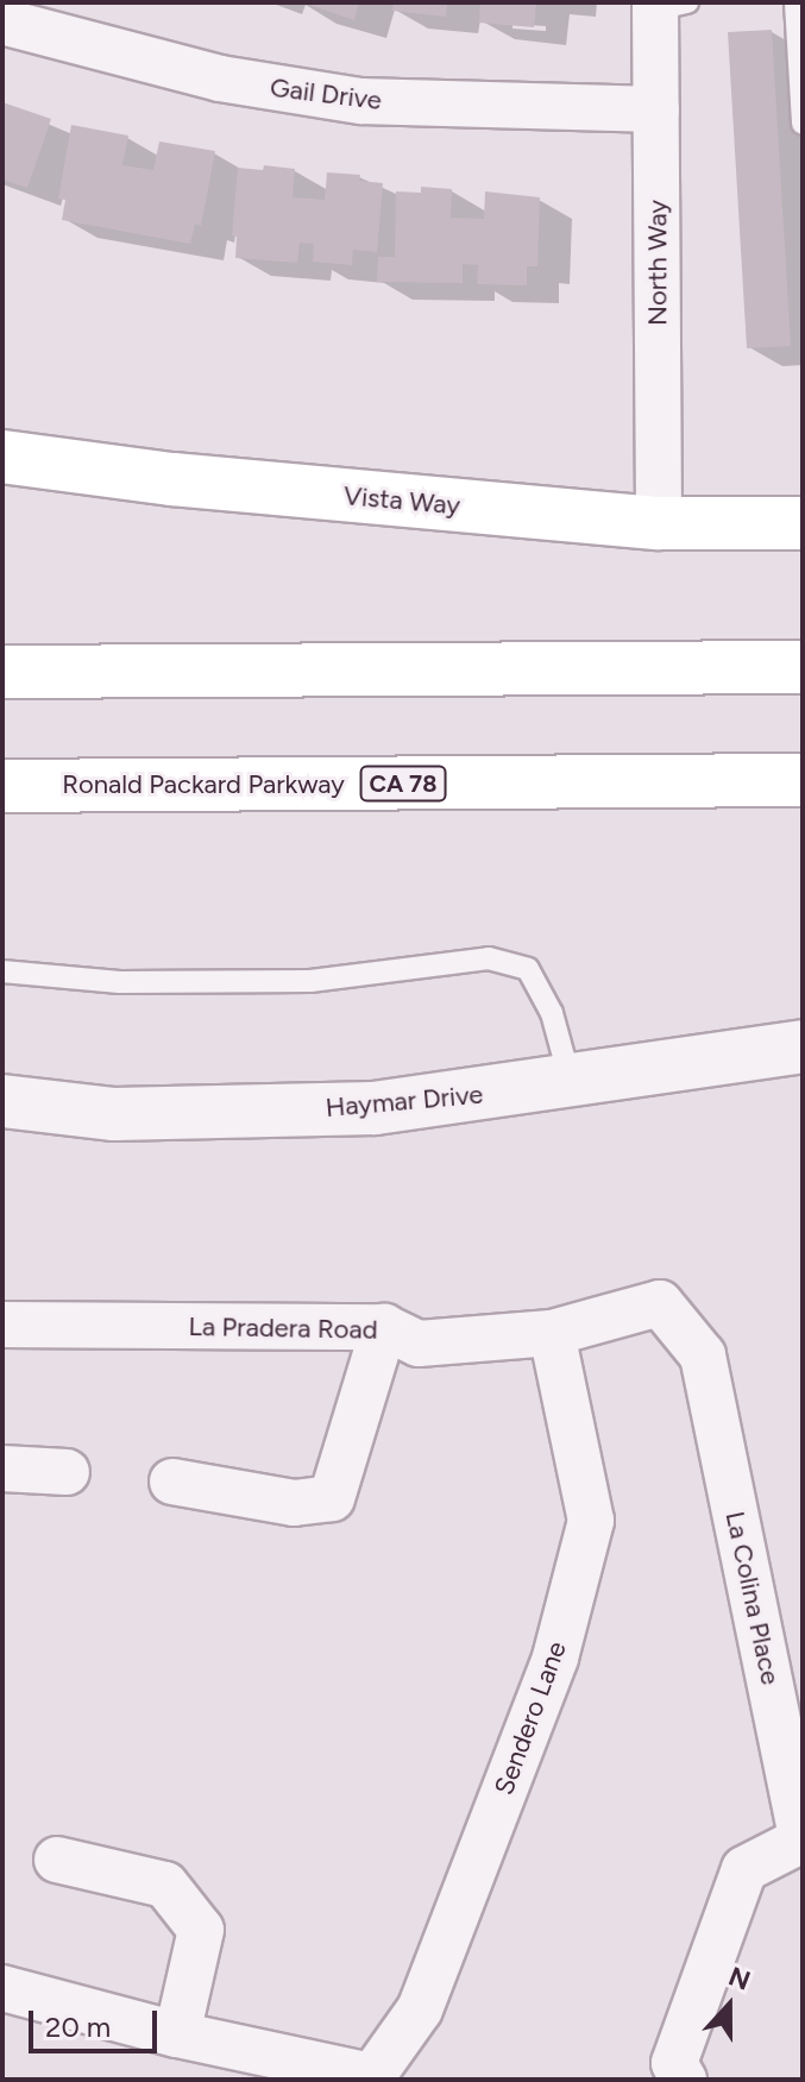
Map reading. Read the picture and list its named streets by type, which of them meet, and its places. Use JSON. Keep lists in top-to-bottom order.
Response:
{
  "streets": {
    "main road": ["Vista Way", "CA 78", "Ronald Packard Parkway"],
    "street": [
      "Gail Drive",
      "North Way",
      "Haymar Drive",
      "La Pradera Road",
      "La Colina Place",
      "Sendero Lane"
    ]
  },
  "crossings": [
    ["Gail Drive", "North Way"],
    ["North Way", "Vista Way"],
    ["La Pradera Road", "La Colina Place"],
    ["La Pradera Road", "Sendero Lane"]
  ],
  "scale_bar": "20 m",
  "north": "top"
}
